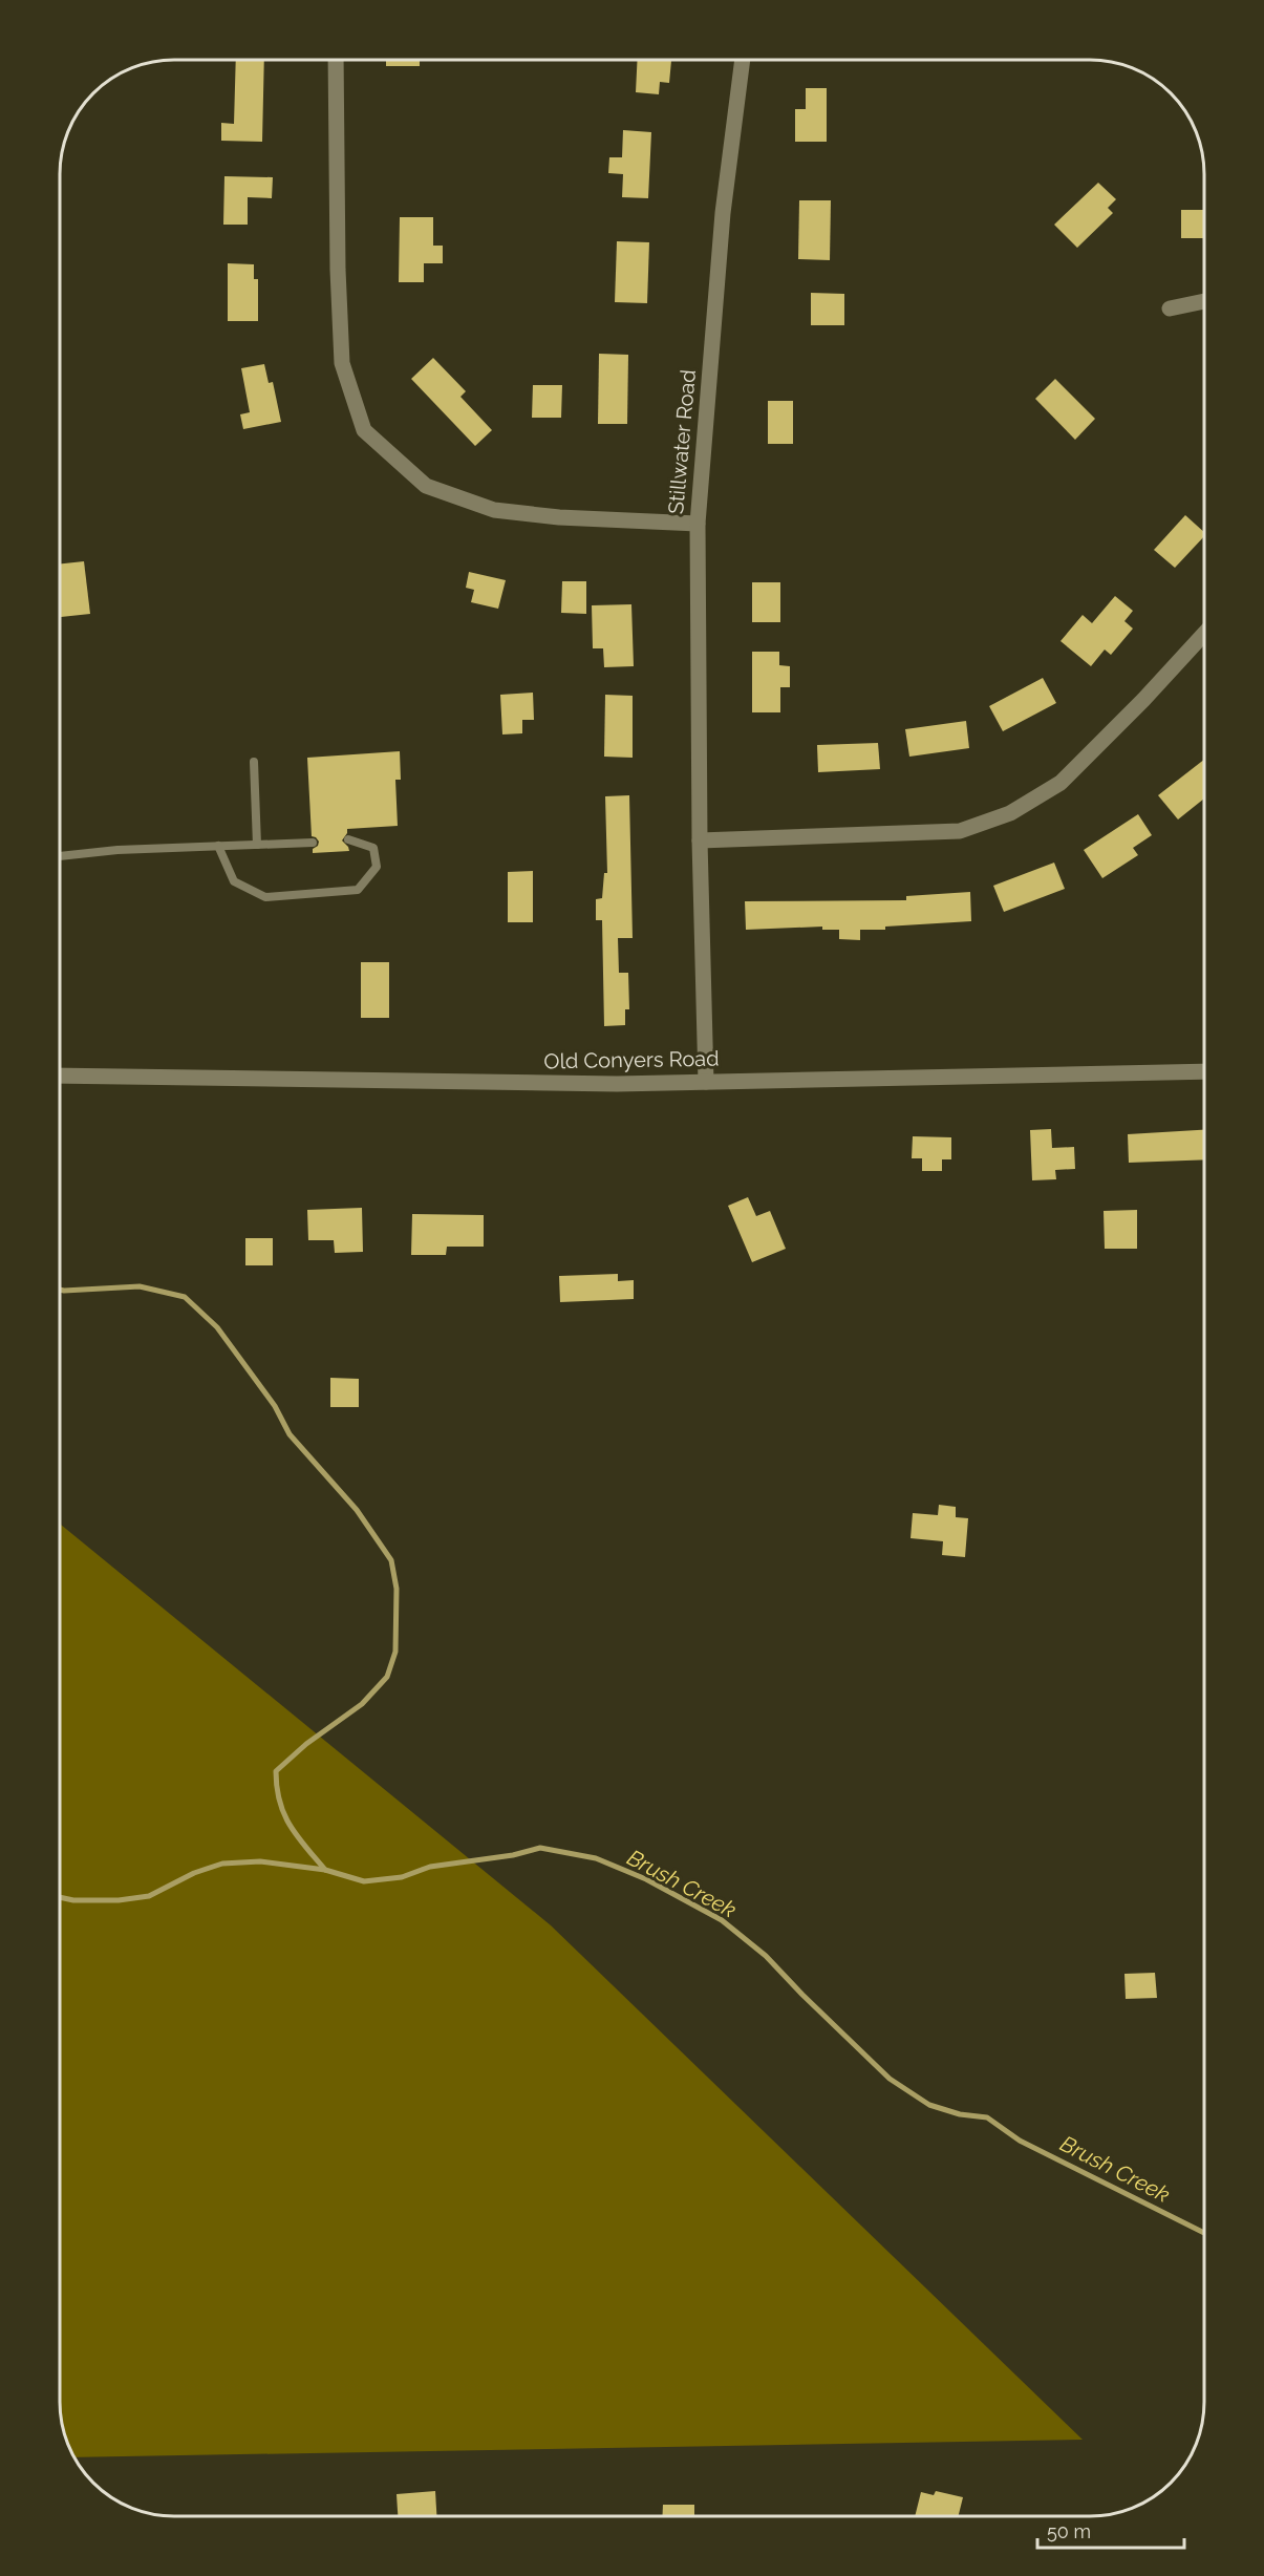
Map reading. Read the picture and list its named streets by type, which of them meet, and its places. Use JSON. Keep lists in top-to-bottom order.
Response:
{
  "streets": {
    "street": ["Stillwater Road", "Old Conyers Road"]
  },
  "crossings": [
    ["Stillwater Road", "Old Conyers Road"]
  ],
  "water": ["Brush Creek"],
  "scale_bar": "50 m"
}
